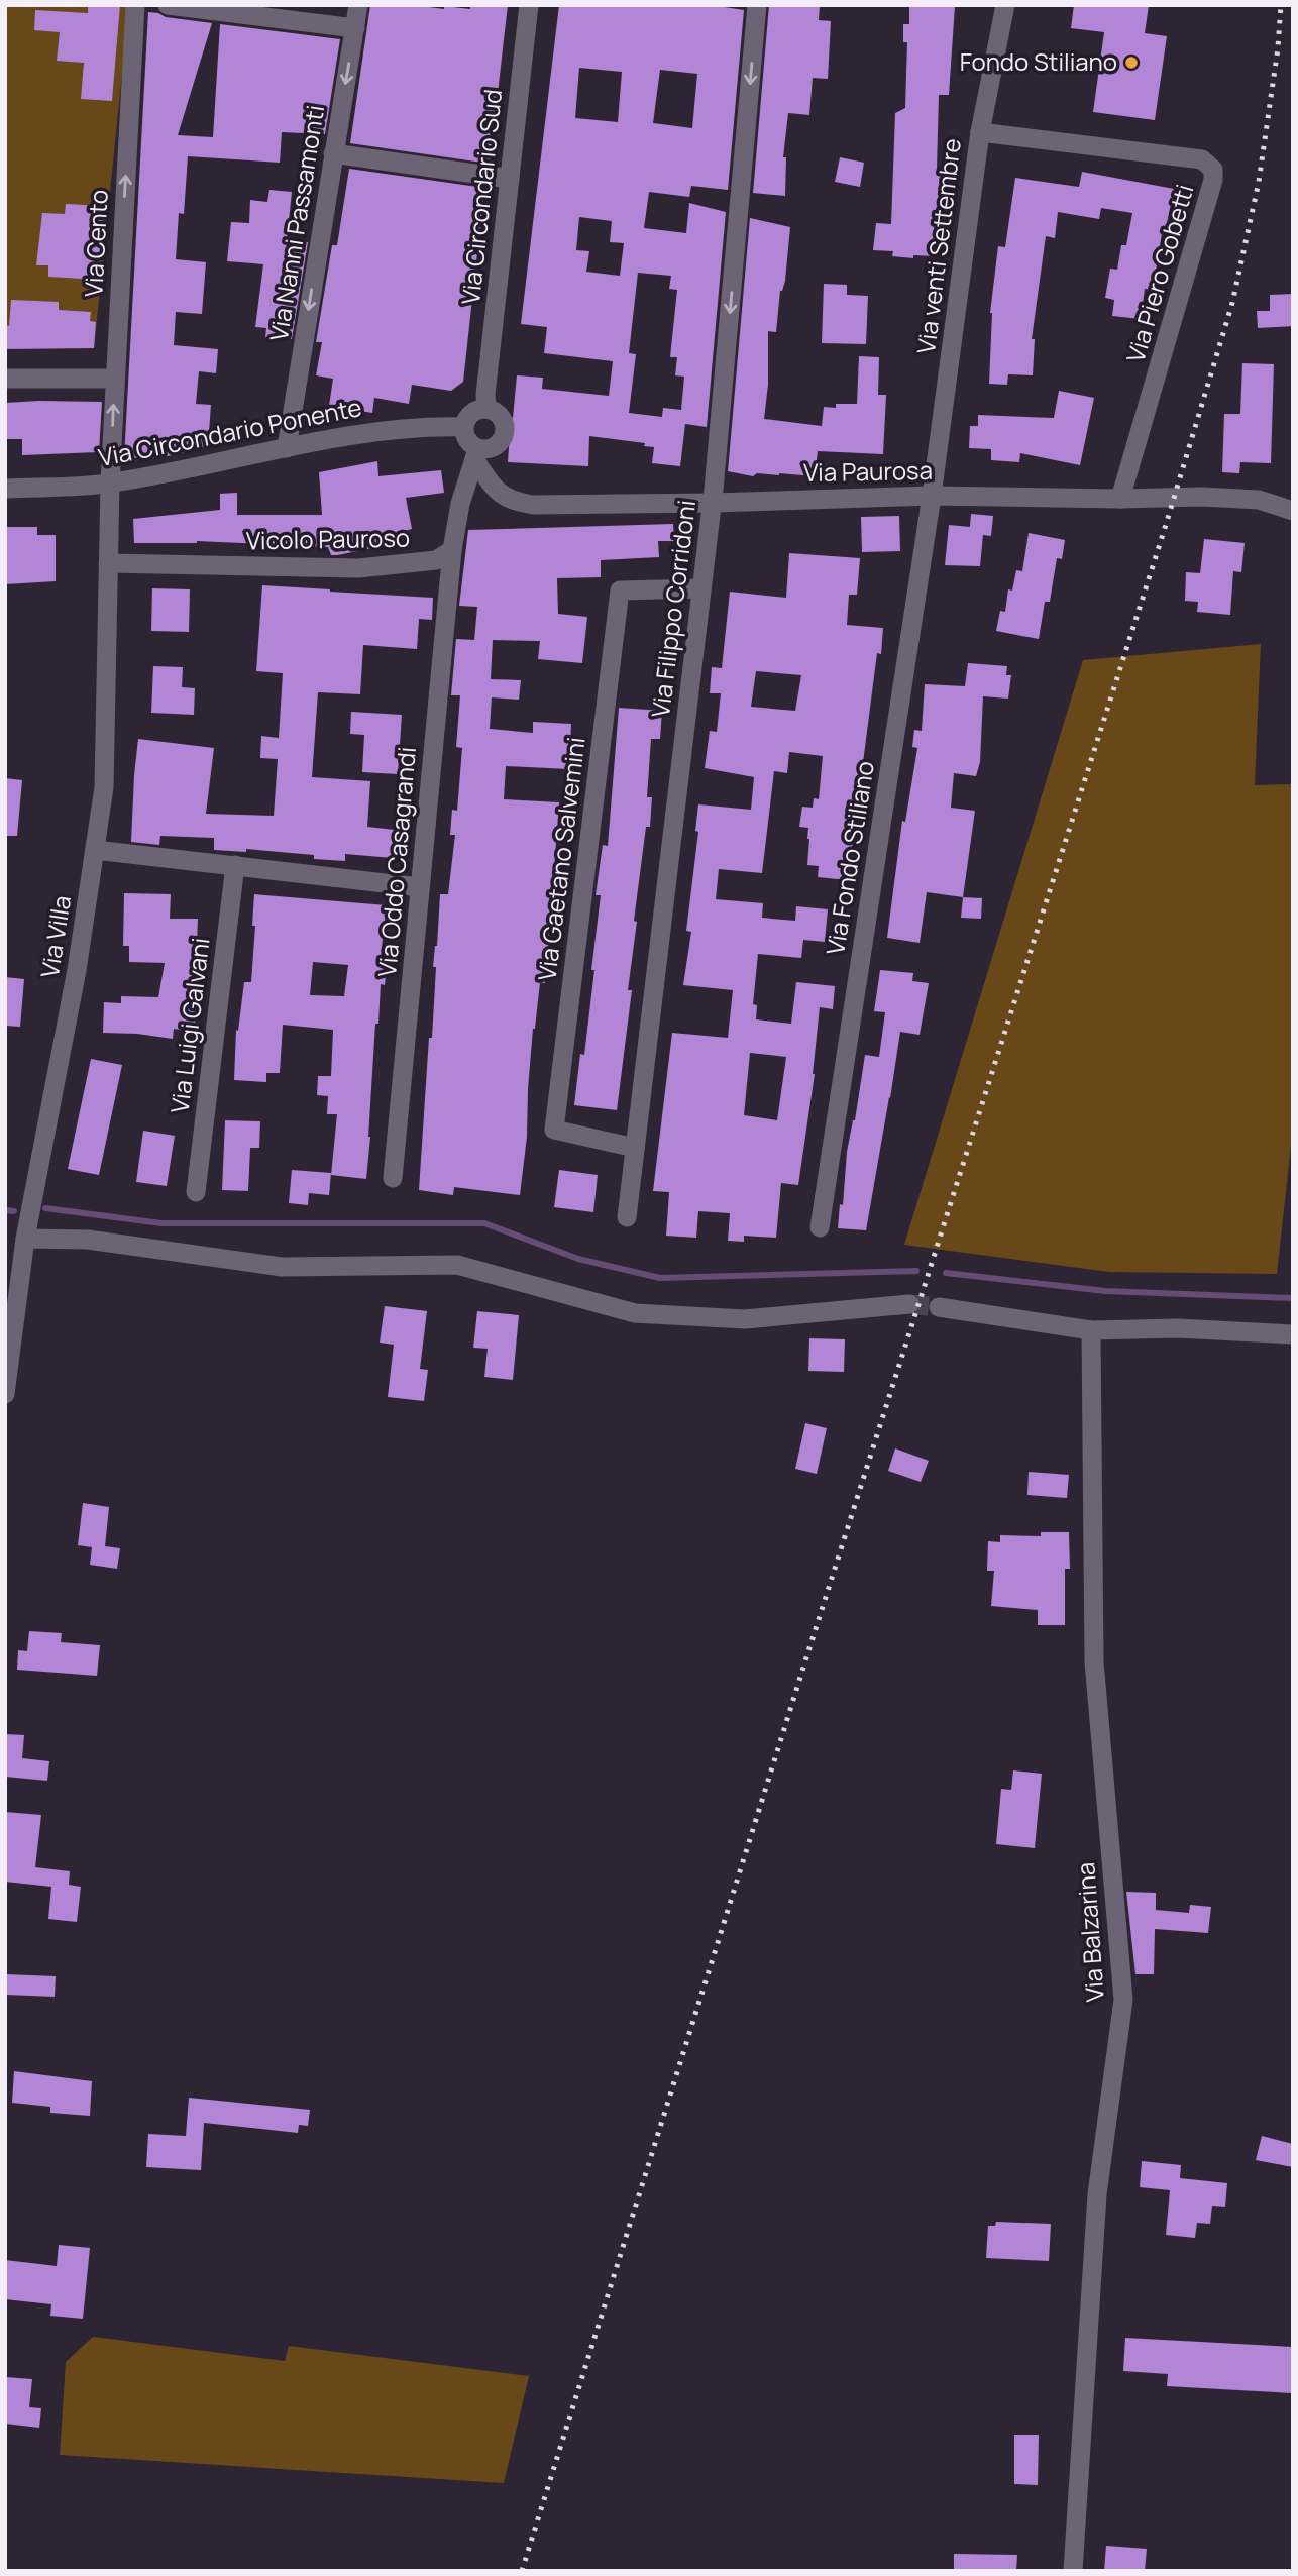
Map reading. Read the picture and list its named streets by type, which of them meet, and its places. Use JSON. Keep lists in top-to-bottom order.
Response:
{
  "streets": {
    "street": [
      "Via Circondario Sud",
      "Via Nanni Passamonti",
      "Via Cento",
      "Via venti Settembre",
      "Via Piero Gobetti",
      "Via Circondario Ponente",
      "Via Paurosa",
      "Vicolo Pauroso",
      "Via Filippo Corridoni",
      "Via Fondo Stiliano",
      "Via Gaetano Salvemini",
      "Via Oddo Casagrandi",
      "Via Villa",
      "Via Luigi Galvani",
      "Via Balzarina"
    ]
  },
  "crossings": [
    ["Via Circondario Sud", "Via Circondario Ponente"],
    ["Via Circondario Sud", "Via Paurosa"],
    ["Via Nanni Passamonti", "Via Circondario Ponente"],
    ["Via Cento", "Via Circondario Ponente"],
    ["Via Cento", "Via Villa"],
    ["Via venti Settembre", "Via Piero Gobetti"],
    ["Via venti Settembre", "Via Paurosa"],
    ["Via venti Settembre", "Via Fondo Stiliano"],
    ["Via Piero Gobetti", "Via Paurosa"],
    ["Via Circondario Ponente", "Via Paurosa"],
    ["Via Circondario Ponente", "Via Villa"],
    ["Via Paurosa", "Via Filippo Corridoni"],
    ["Via Paurosa", "Via Fondo Stiliano"],
    ["Vicolo Pauroso", "Via Oddo Casagrandi"],
    ["Vicolo Pauroso", "Via Villa"],
    ["Via Filippo Corridoni", "Via Gaetano Salvemini"]
  ],
  "one_way": ["Via Nanni Passamonti", "Via Cento", "Via Filippo Corridoni"],
  "places": ["Fondo Stiliano"]
}
